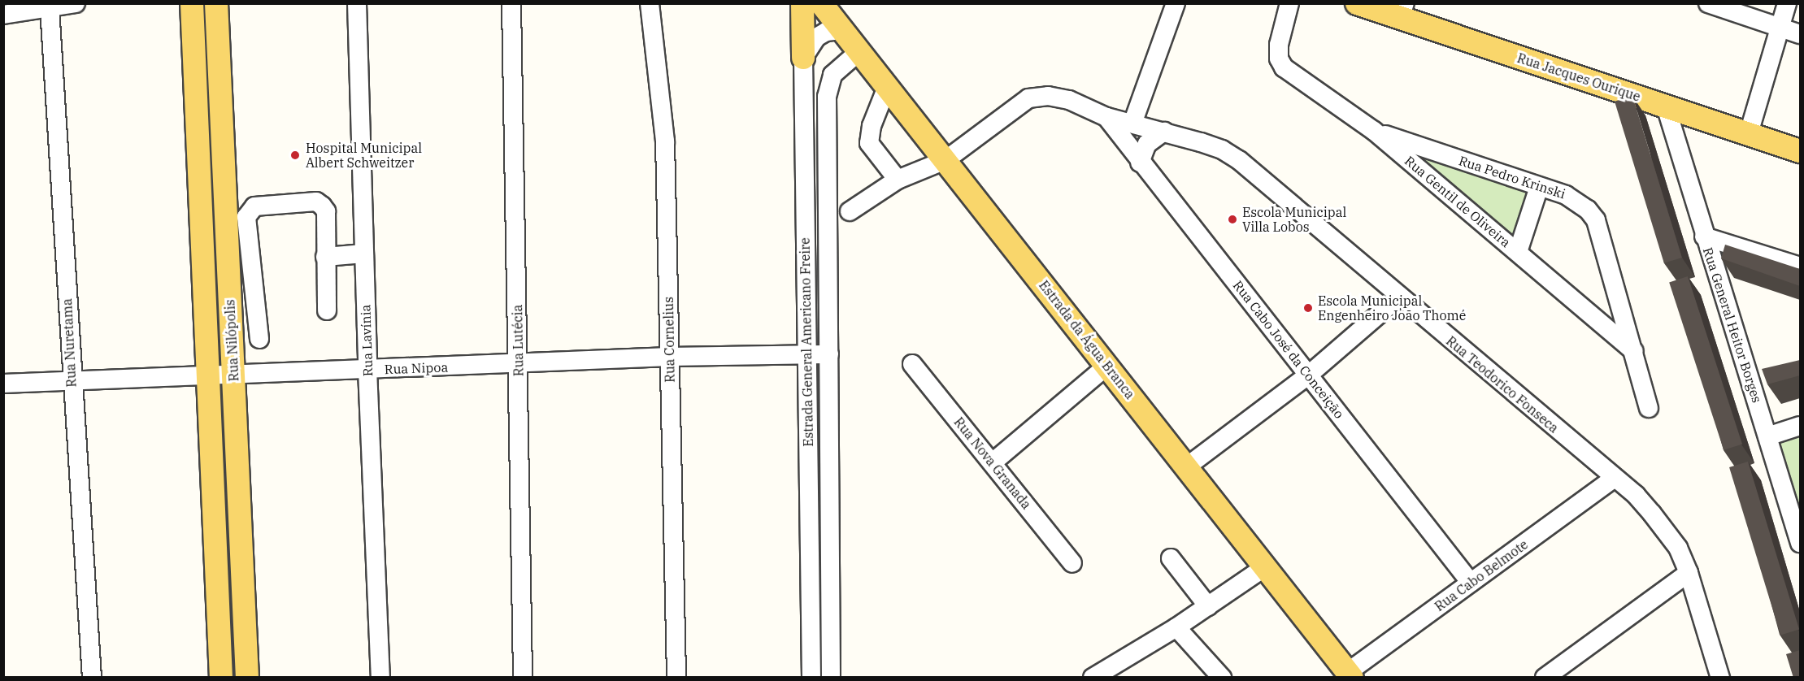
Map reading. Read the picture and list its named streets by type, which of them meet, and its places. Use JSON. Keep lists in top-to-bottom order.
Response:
{
  "streets": {
    "main road": ["Rua Jacques Ourique", "Estrada da Água Branca", "Rua Nilópolis"],
    "street": [
      "Rua Pedro Krinski",
      "Rua Gentil de Oliveira",
      "Rua General Heitor Borges",
      "Rua Cornelius",
      "Rua Lavínia",
      "Rua Lutécia",
      "Estrada General Americano Freire",
      "Rua Nuretama",
      "Rua Cabo José da Conceição",
      "Rua Nipoa",
      "Rua Teodorico Fonseca",
      "Rua Nova Granada",
      "Rua Cabo Belmote"
    ]
  },
  "crossings": [
    ["Rua Jacques Ourique", "Rua General Heitor Borges"],
    ["Rua Pedro Krinski", "Rua Gentil de Oliveira"],
    ["Rua Cornelius", "Rua Nipoa"],
    ["Estrada da Água Branca", "Estrada General Americano Freire"],
    ["Estrada da Água Branca", "Rua Teodorico Fonseca"],
    ["Estrada da Água Branca", "Rua Cabo Belmote"],
    ["Rua Nilópolis", "Rua Nipoa"],
    ["Rua Lavínia", "Rua Nipoa"],
    ["Rua Lutécia", "Rua Nipoa"],
    ["Estrada General Americano Freire", "Rua Nipoa"],
    ["Rua Nuretama", "Rua Nipoa"],
    ["Rua Cabo José da Conceição", "Rua Teodorico Fonseca"],
    ["Rua Cabo José da Conceição", "Rua Cabo Belmote"],
    ["Rua Teodorico Fonseca", "Rua Cabo Belmote"]
  ],
  "places": ["Hospital Municipal Albert Schweitzer", "Escola Municipal Villa Lobos", "Escola Municipal Engenheiro João Thomé"]
}
